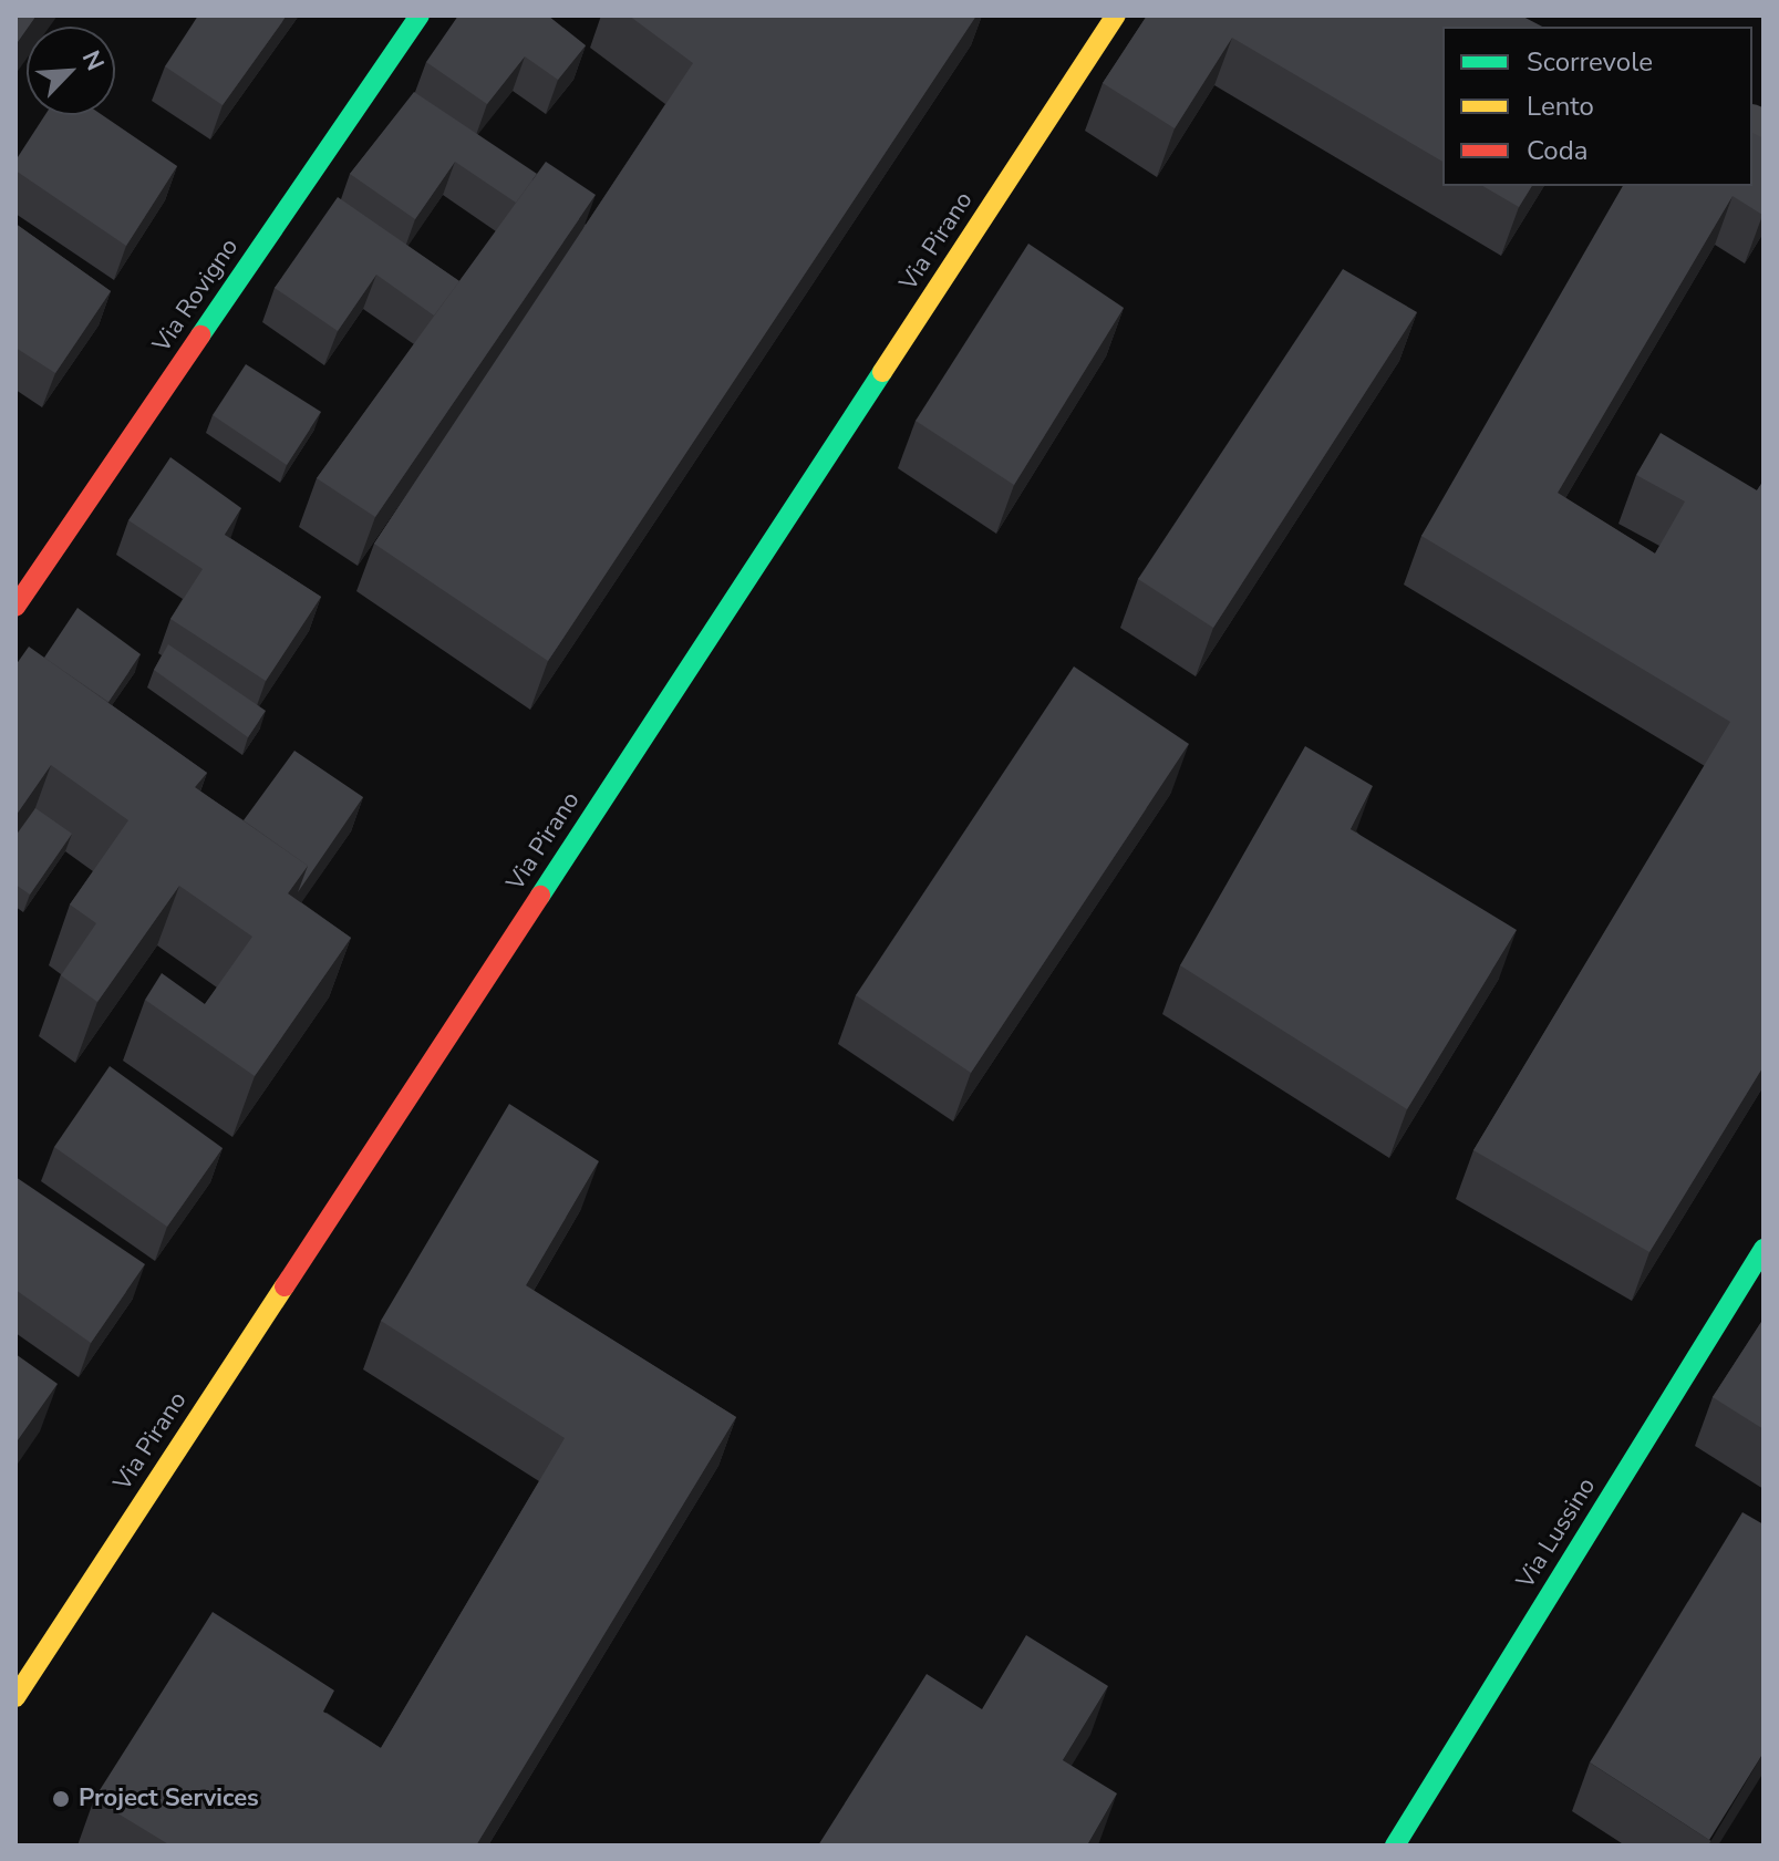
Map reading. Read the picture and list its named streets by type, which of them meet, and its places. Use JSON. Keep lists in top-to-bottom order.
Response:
{
  "streets": {
    "street": ["Via Pirano", "Via Rovigno", "Via Lussino"]
  },
  "places": ["Project Services"],
  "legend": ["Scorrevole", "Lento", "Coda"],
  "north": "top right"
}
